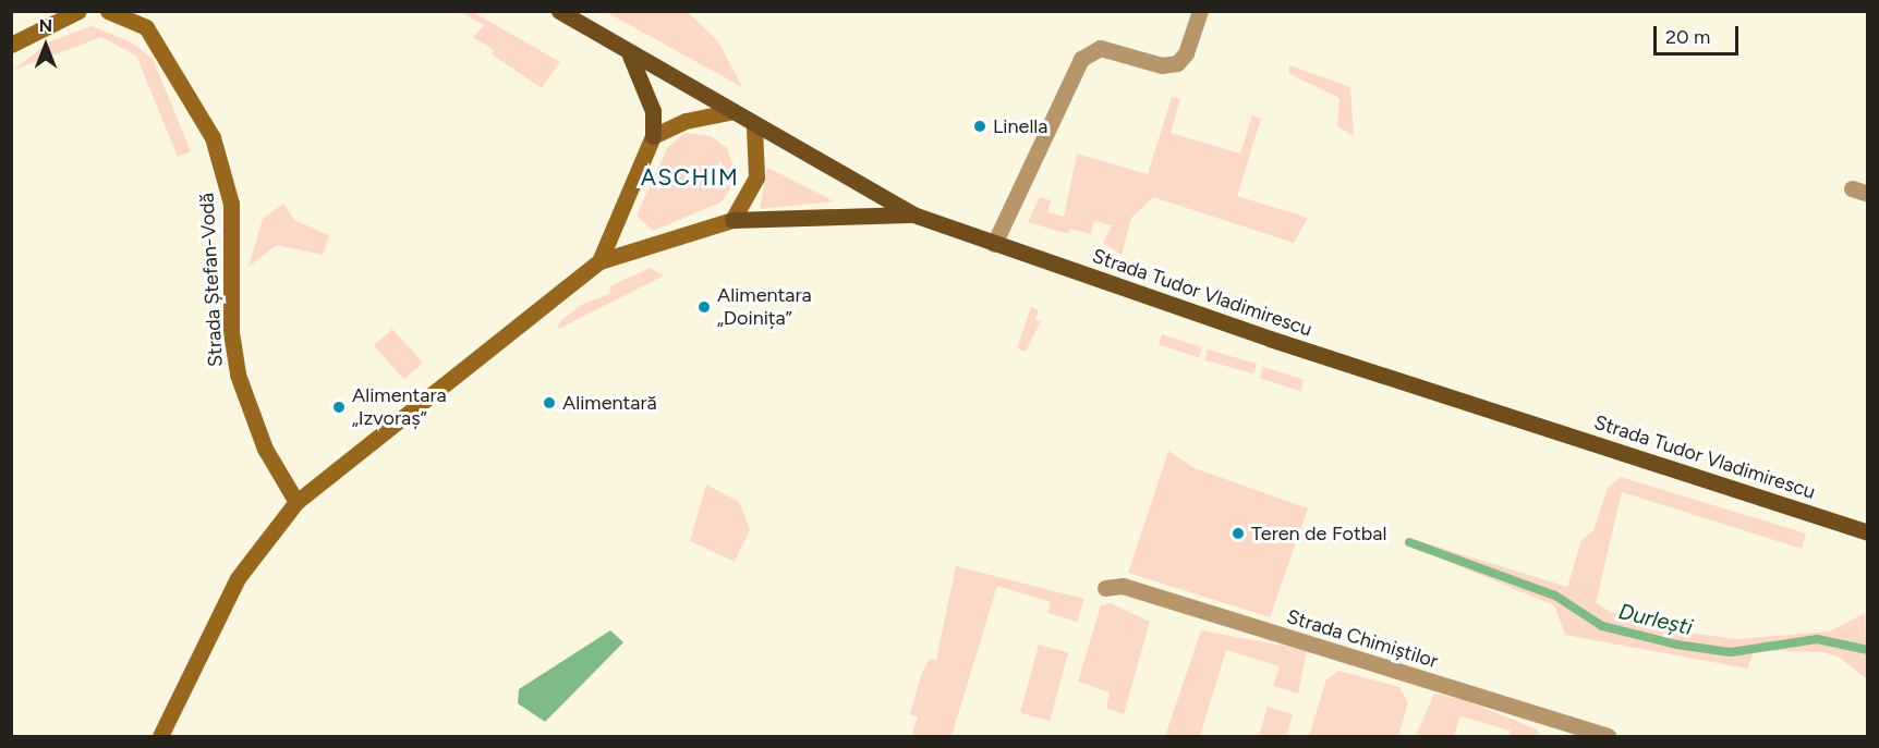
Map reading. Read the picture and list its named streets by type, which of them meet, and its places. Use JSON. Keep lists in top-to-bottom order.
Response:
{
  "streets": {
    "main road": ["Strada Tudor Vladimirescu"],
    "street": ["Strada Ștefan-Vodă", "Strada Chimiștilor"]
  },
  "districts": ["ASCHIM"],
  "water": ["Durlești"],
  "places": [
    "Linella",
    "Alimentara „Doinița”",
    "Alimentară",
    "Alimentara „Izvoraș”",
    "Teren de Fotbal"
  ],
  "scale_bar": "20 m",
  "north": "top"
}
